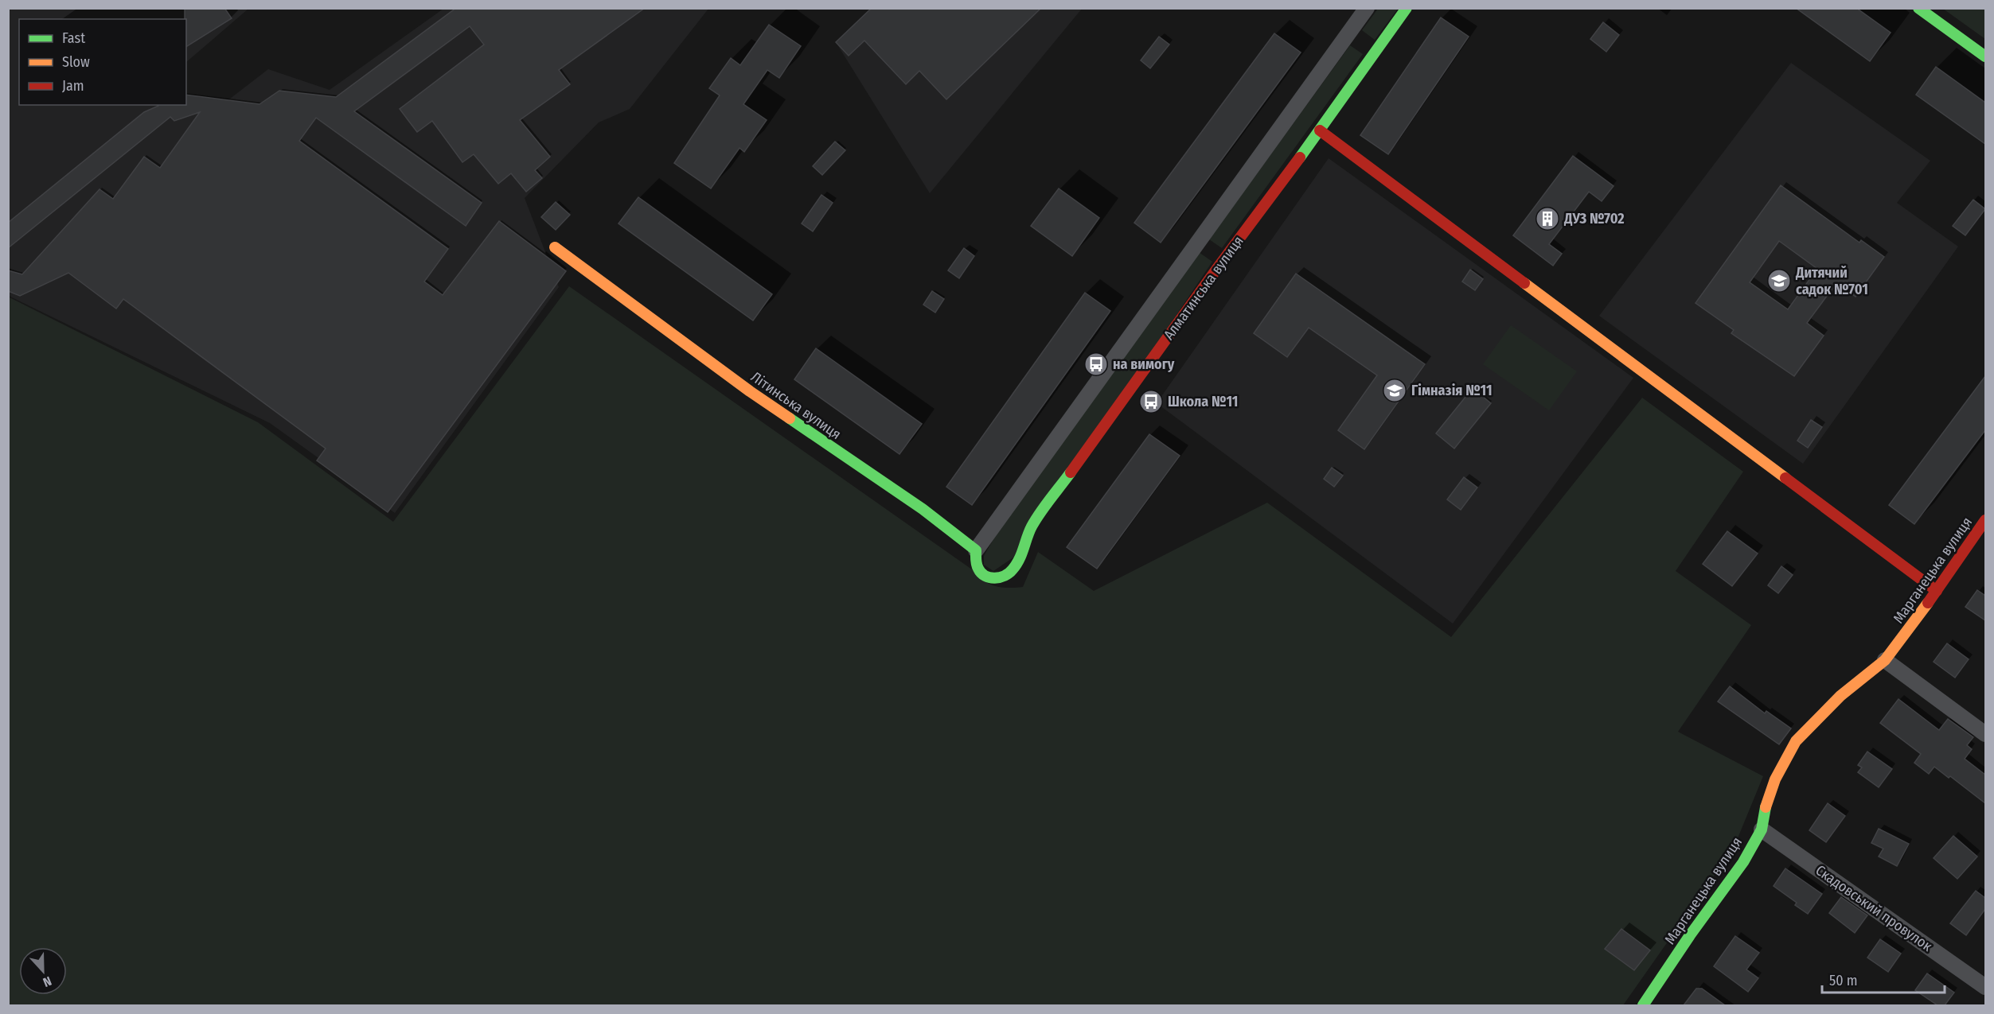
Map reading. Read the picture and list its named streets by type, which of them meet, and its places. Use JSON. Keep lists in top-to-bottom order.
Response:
{
  "streets": {
    "street": [
      "Алматинська вулиця",
      "Літинська вулиця",
      "Марганецька вулиця",
      "Скадовський провулок"
    ]
  },
  "crossings": [
    ["Алматинська вулиця", "Літинська вулиця"],
    ["Марганецька вулиця", "Скадовський провулок"]
  ],
  "places": {
    "building": ["ДУЗ №702"],
    "school or university": ["Дитячий садок №701", "Гімназія №11"],
    "bus stop": ["на вимогу", "Школа №11"]
  },
  "legend": ["Fast", "Slow", "Jam"],
  "scale_bar": "50 m",
  "north": "bottom"
}
